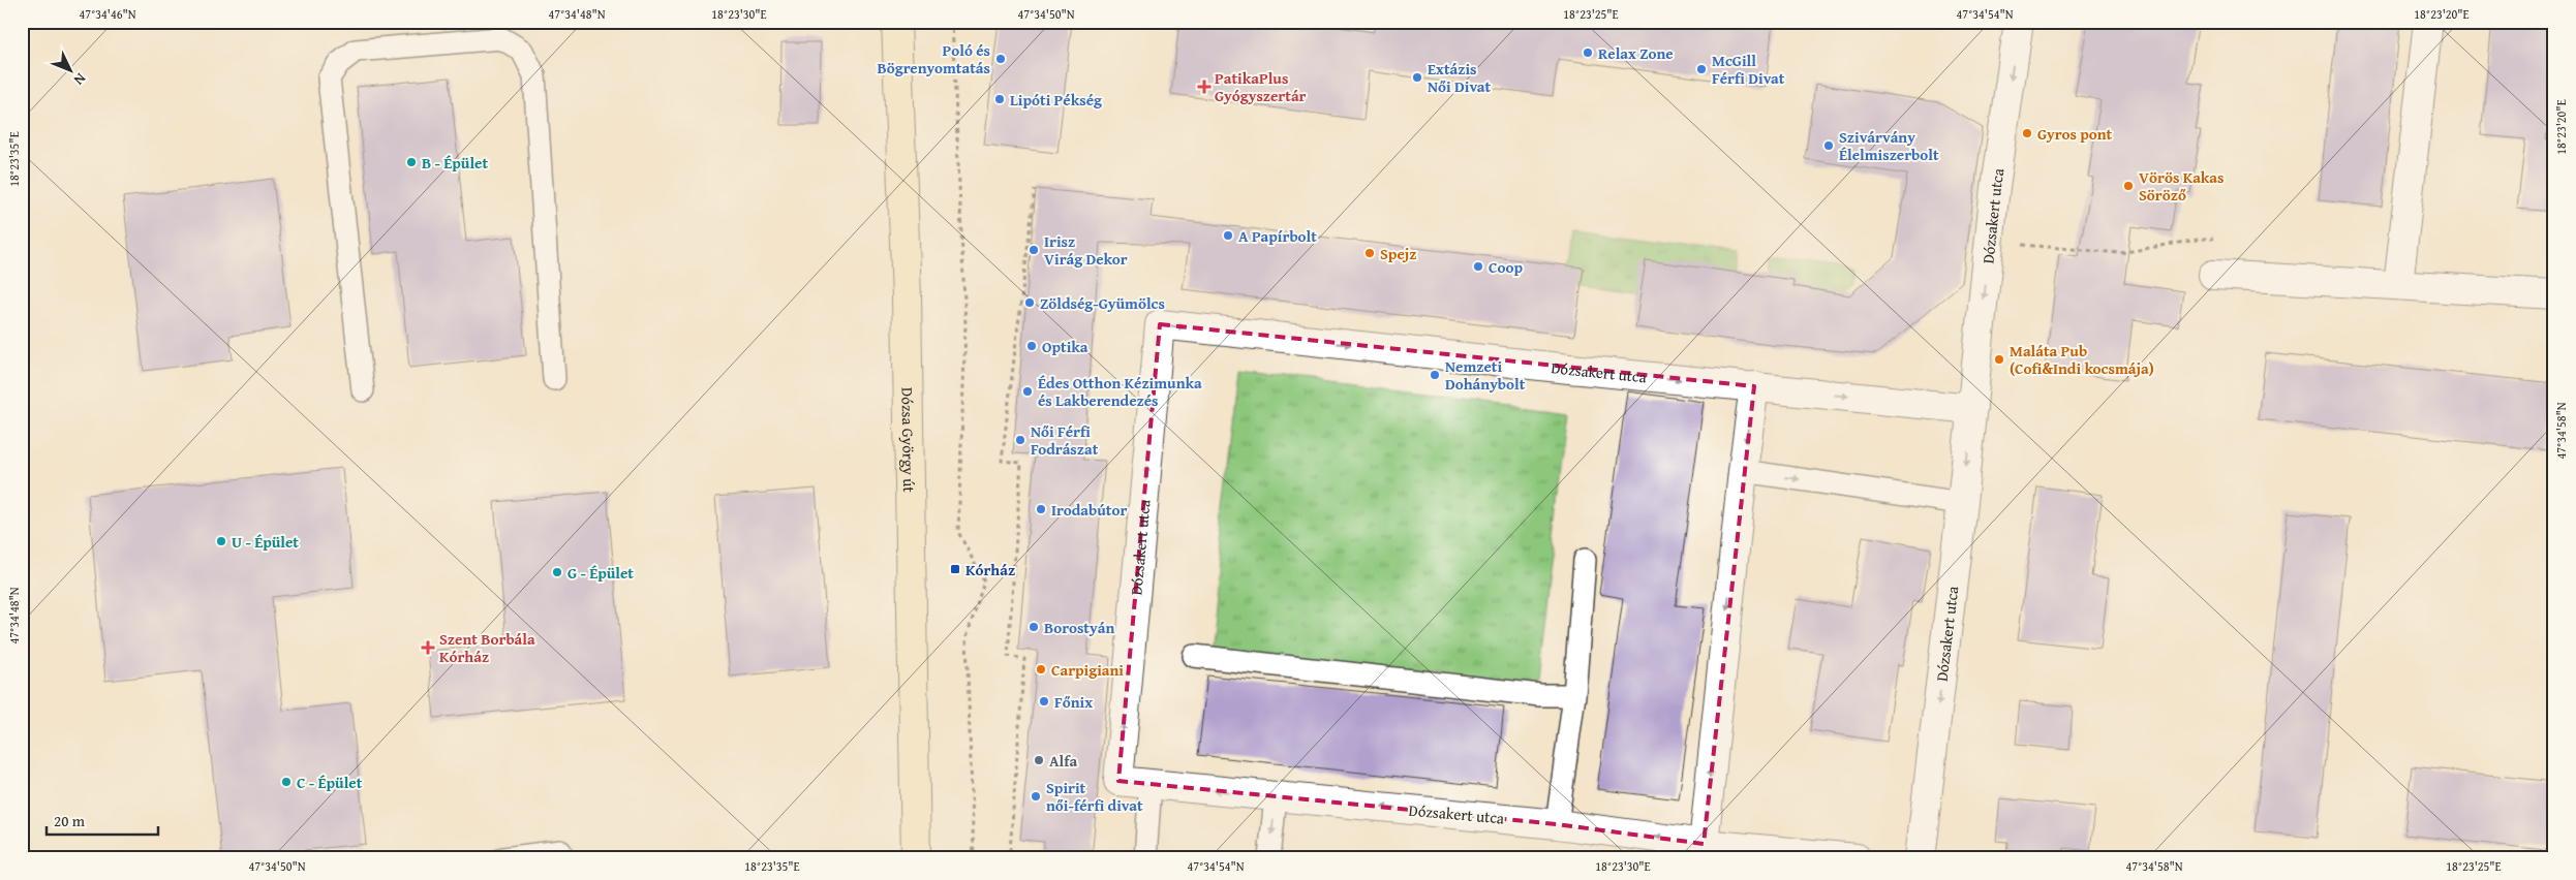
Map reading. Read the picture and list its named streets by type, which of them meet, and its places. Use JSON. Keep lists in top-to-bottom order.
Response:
{
  "streets": {
    "street": ["Dózsakert utca", "Dózsa György út"]
  },
  "places": {
    "other": [
      "Relax Zone",
      "Poló és Bögrenyomtatás",
      "McGill Férfi Divat",
      "Extázis Női Divat",
      "Lipóti Pékség",
      "Gyros pont",
      "Szivárvány Élelmiszerbolt",
      "B - Épület",
      "Vörös Kakas Söröző",
      "A Papírbolt",
      "Irisz Virág Dekor",
      "Spejz",
      "Coop",
      "Zöldség-Gyümölcs",
      "Optika",
      "Maláta Pub (Cofi&Indi kocsmája)",
      "Nemzeti Dohánybolt",
      "Édes Otthon Kézimunka és Lakberendezés",
      "Női Férfi Fodrászat",
      "Irodabútor",
      "U - Épület",
      "G - Épület",
      "Borostyán",
      "Carpigiani",
      "Főnix",
      "Alfa",
      "C - Épület",
      "Spirit női-férfi divat"
    ],
    "health": ["PatikaPlus Gyógyszertár", "Szent Borbála Kórház"],
    "transit": ["Kórház"]
  },
  "scale_bar": "20 m",
  "north": "bottom right",
  "coordinates": [
    "47°34'46\"N",
    "47°34'48\"N",
    "18°23'30\"E",
    "47°34'50\"N",
    "18°23'25\"E",
    "47°34'54\"N",
    "18°23'20\"E",
    "18°23'35\"E",
    "47°34'58\"N"
  ]
}
